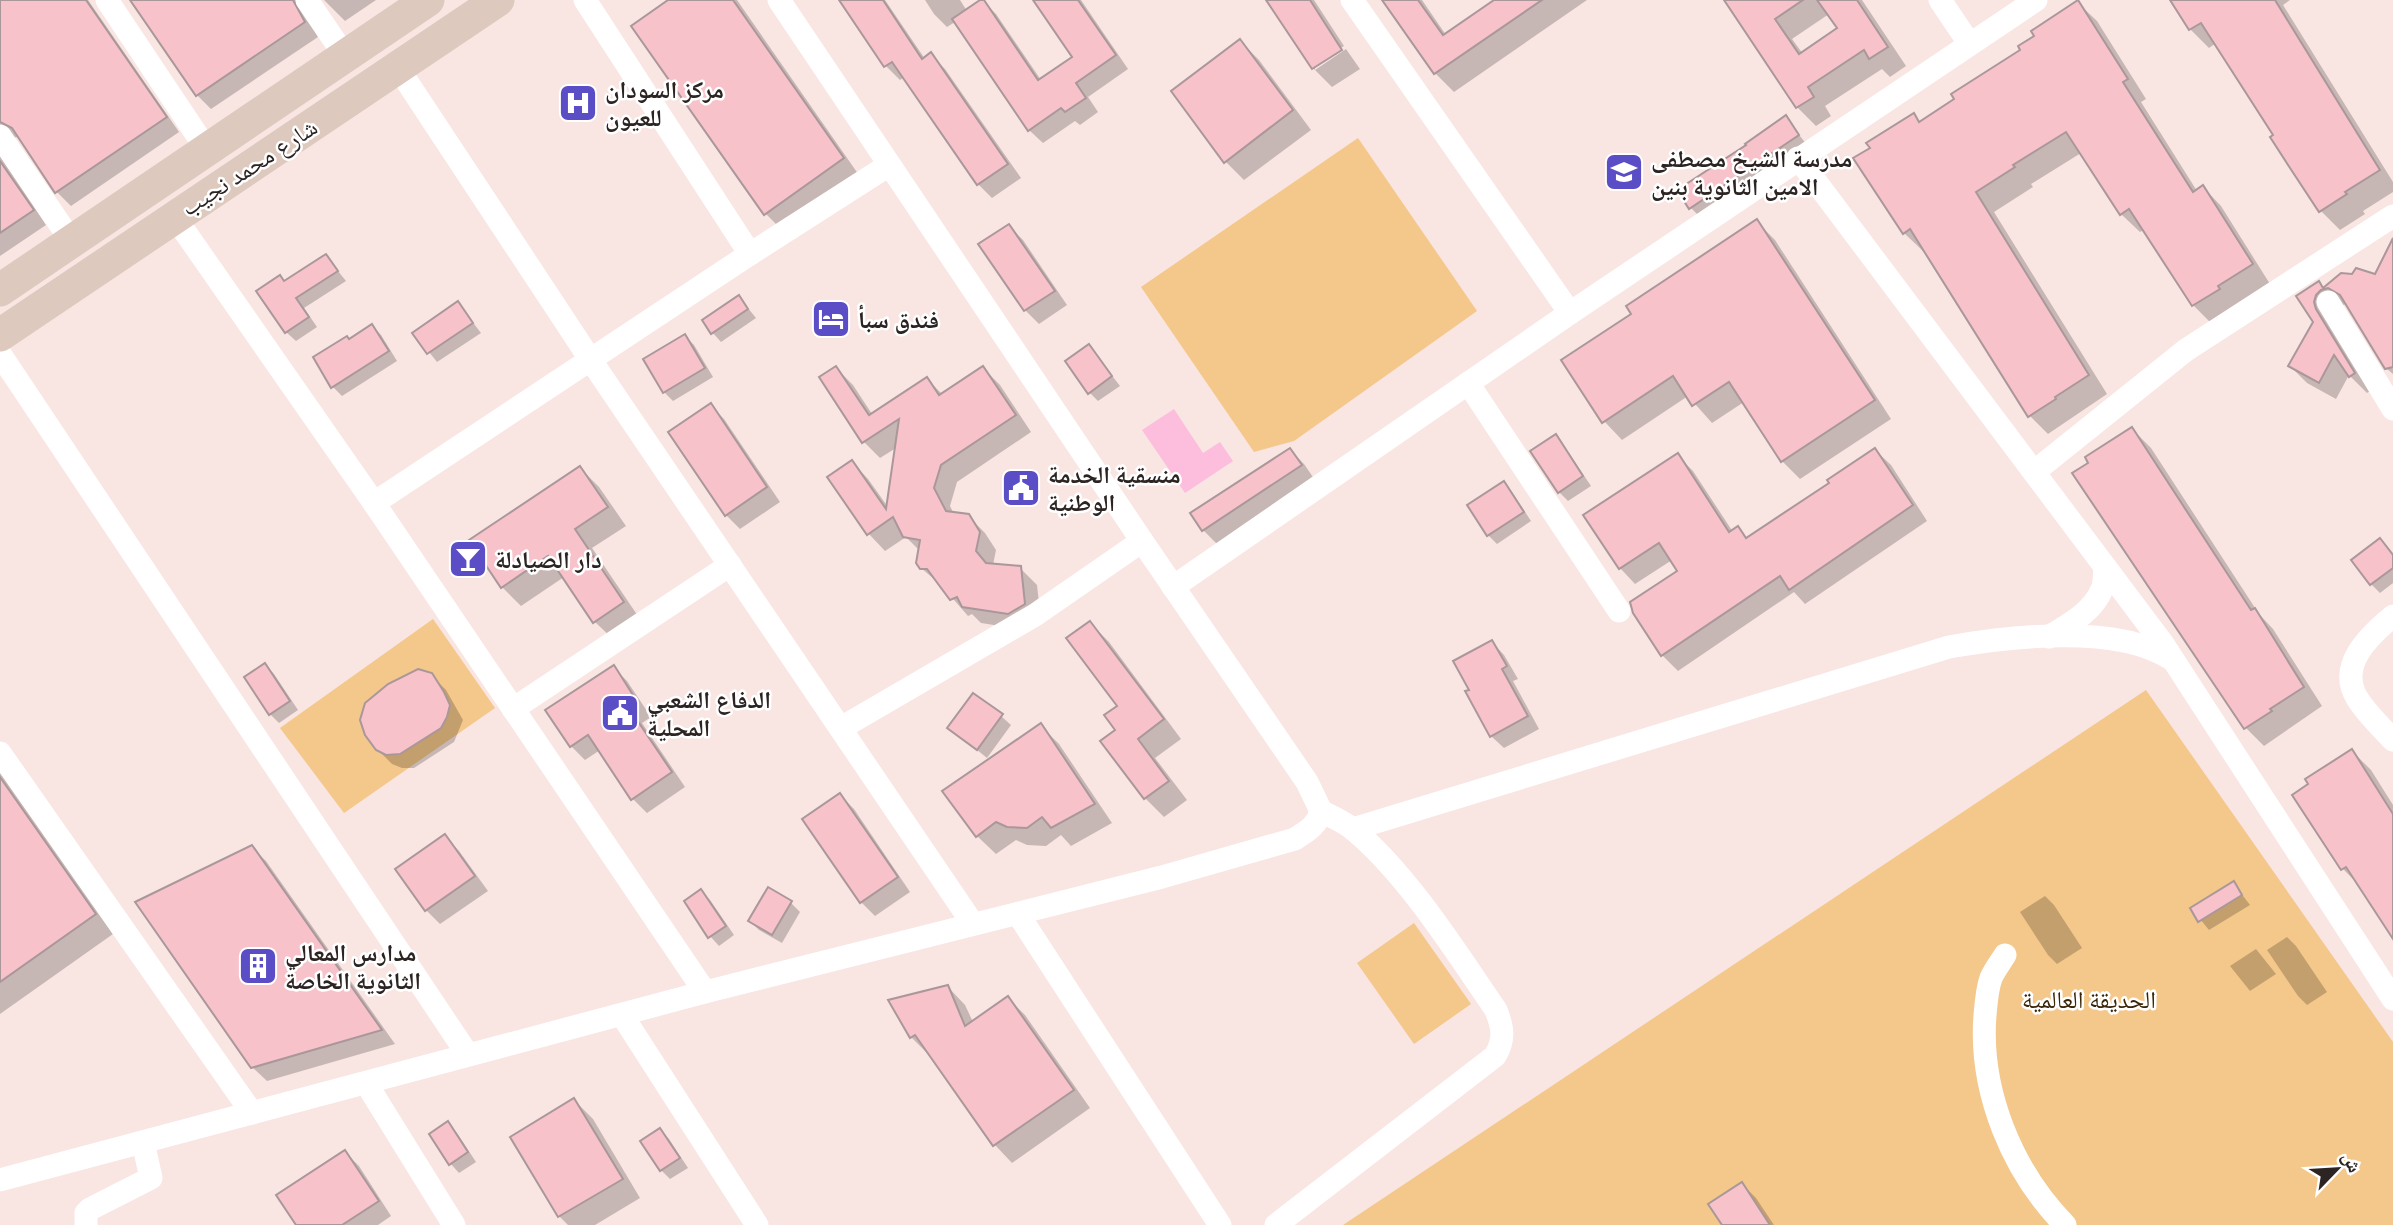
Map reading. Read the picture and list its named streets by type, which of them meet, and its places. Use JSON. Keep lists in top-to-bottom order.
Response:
{
  "streets": {
    "main road": ["شارع محمد نجيب"]
  },
  "parks": ["الحديقة العالمية"],
  "places": {
    "hospital": ["مركز السودان للعيون"],
    "school or university": ["مدرسة الشيخ مصطفى الامين الثانوية بنين"],
    "hotel": ["فندق سبأ"],
    "public building": ["منسقية الخدمة الوطنية", "الدفاع الشعبي المحلية"],
    "bar": ["دار الصيادلة"],
    "building": ["مدارس المعالي الثانوية الخاصة"]
  },
  "north": "top right"
}
